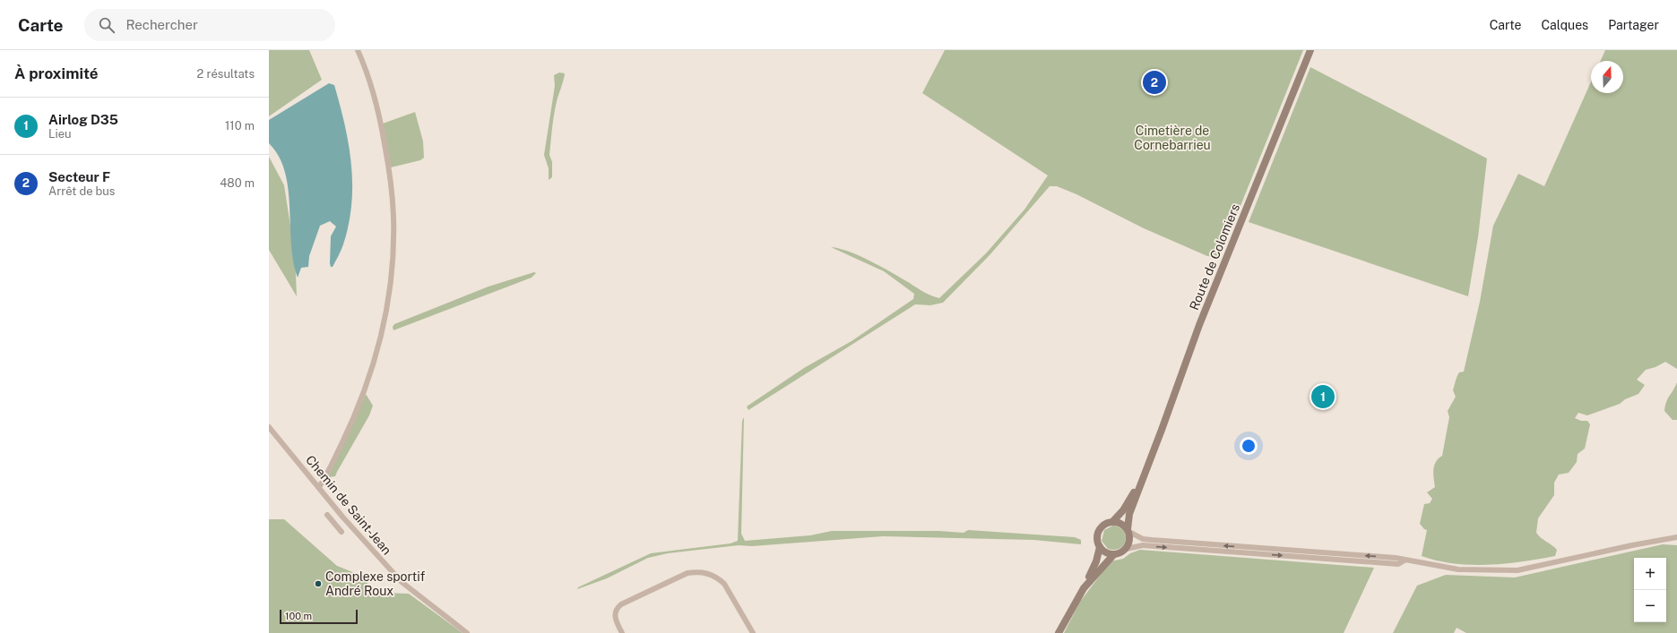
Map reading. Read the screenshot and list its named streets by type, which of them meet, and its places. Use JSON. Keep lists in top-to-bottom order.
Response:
{
  "streets": {
    "main road": ["Route de Colomiers"],
    "street": ["Chemin de Saint-Jean"]
  },
  "parks": ["Cimetière de Cornebarrieu"],
  "places": ["Complexe sportif André Roux"],
  "scale_bar": "100 m",
  "north": "top",
  "page": {
    "header": "Carte",
    "search": "Rechercher",
    "nav": ["Carte", "Calques", "Partager"],
    "heading": ["À proximité", "2 résultats"],
    "pins": ["2", "1"],
    "list": [
      {
        "mark": "1",
        "name": "Airlog D35",
        "note": "Lieu",
        "value": "110 m"
      },
      {
        "mark": "2",
        "name": "Secteur F",
        "note": "Arrêt de bus",
        "value": "480 m"
      }
    ],
    "map_buttons": ["+", "−"],
    "scale": "100 m"
  }
}
